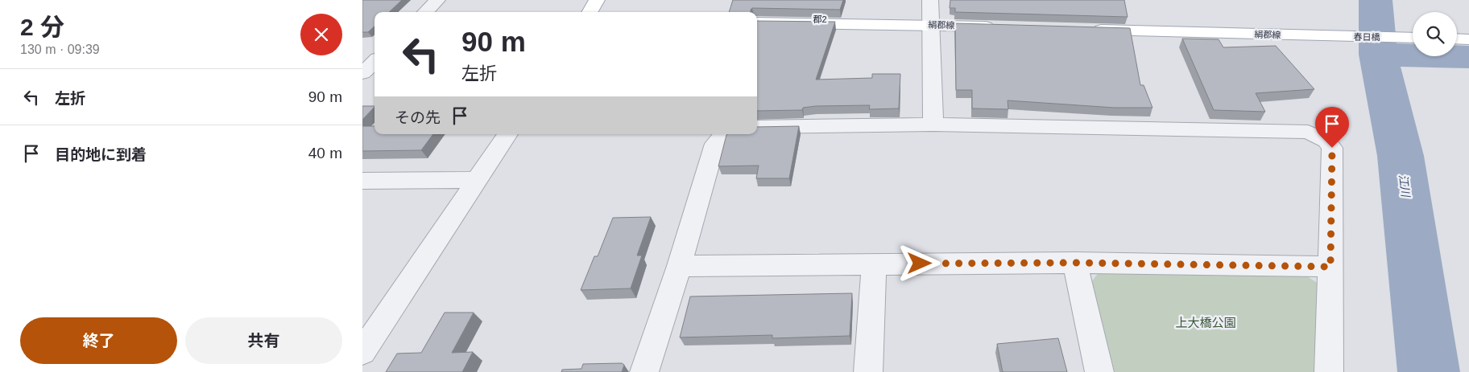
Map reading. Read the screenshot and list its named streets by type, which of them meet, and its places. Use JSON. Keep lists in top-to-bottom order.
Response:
{
  "streets": {
    "main road": ["絹郡線", "春日橋"]
  },
  "crossings": [
    ["絹郡線", "春日橋"]
  ],
  "districts": ["郡2"],
  "water": ["江川"],
  "parks": ["上大橋公園"],
  "page": {
    "heading": ["2 分", "130 m · 09:39"],
    "turn": ["90 m", "左折"],
    "list": [
      {
        "name": "左折",
        "value": "90 m"
      },
      {
        "name": "目的地に到着",
        "value": "40 m"
      }
    ],
    "then": "その先",
    "buttons": ["終了", "共有"]
  }
}
